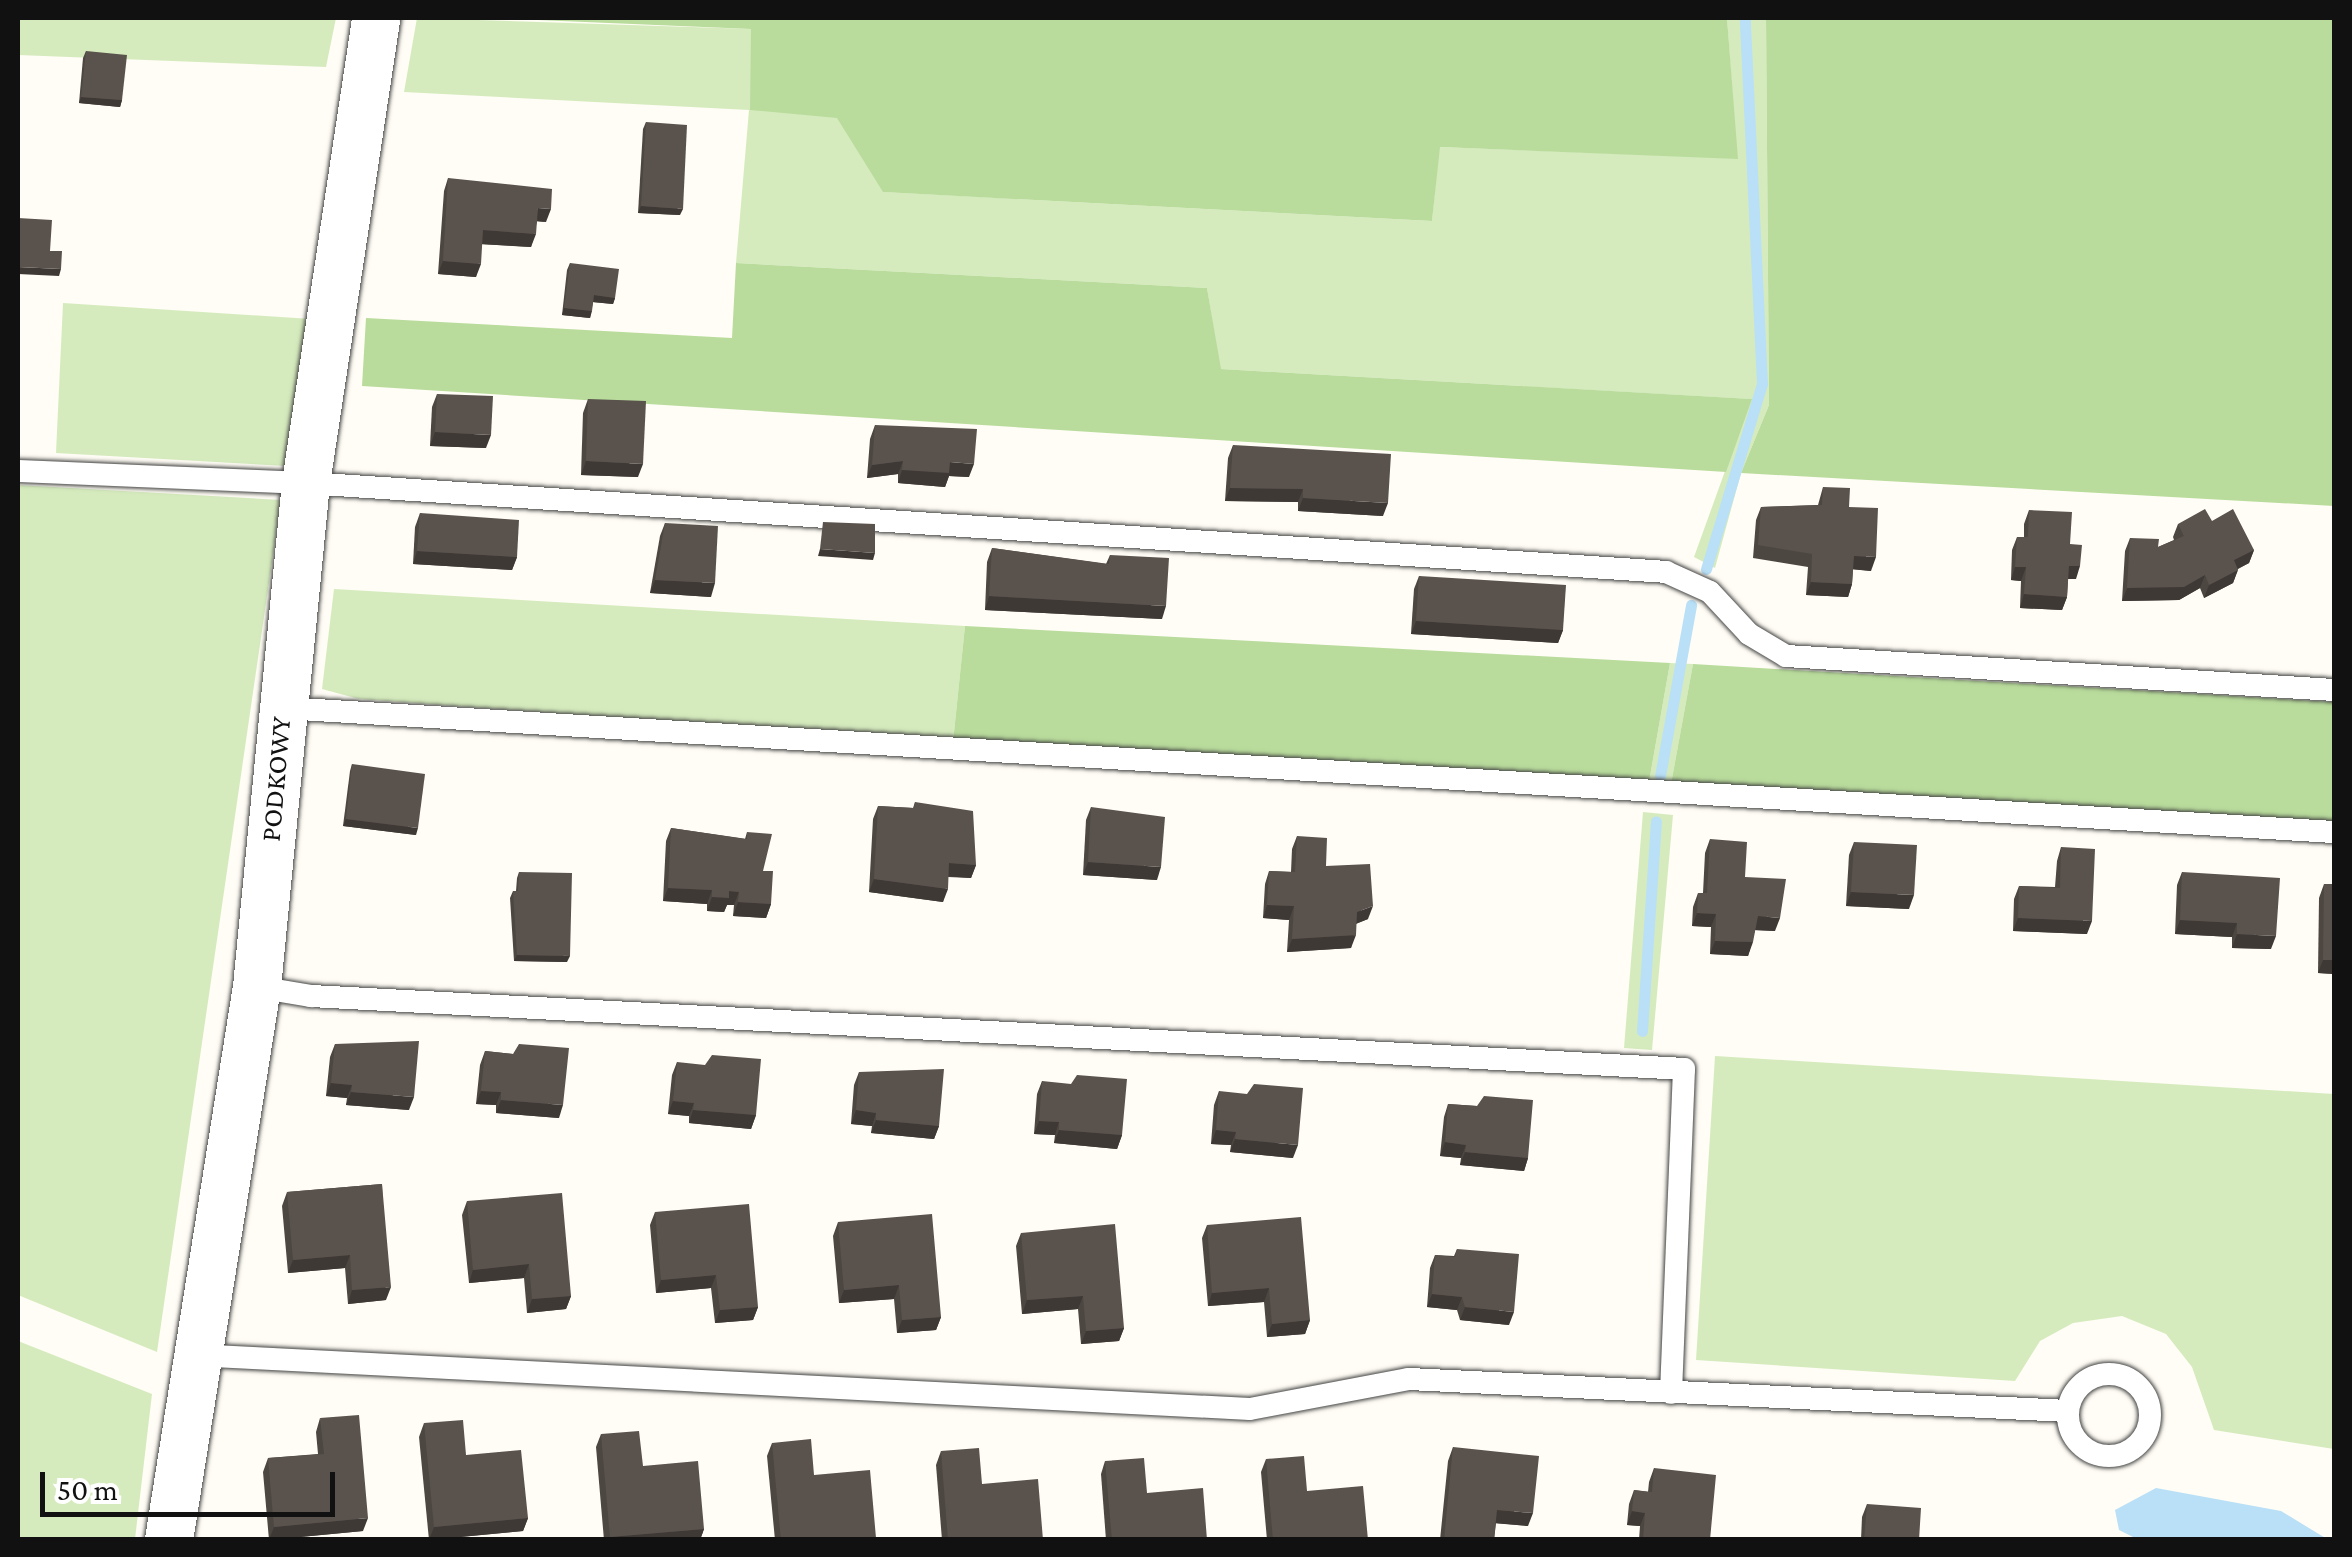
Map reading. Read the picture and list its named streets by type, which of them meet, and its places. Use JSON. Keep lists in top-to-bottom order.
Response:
{
  "streets": {
    "street": ["PODKOWY"]
  },
  "scale_bar": "50 m"
}
